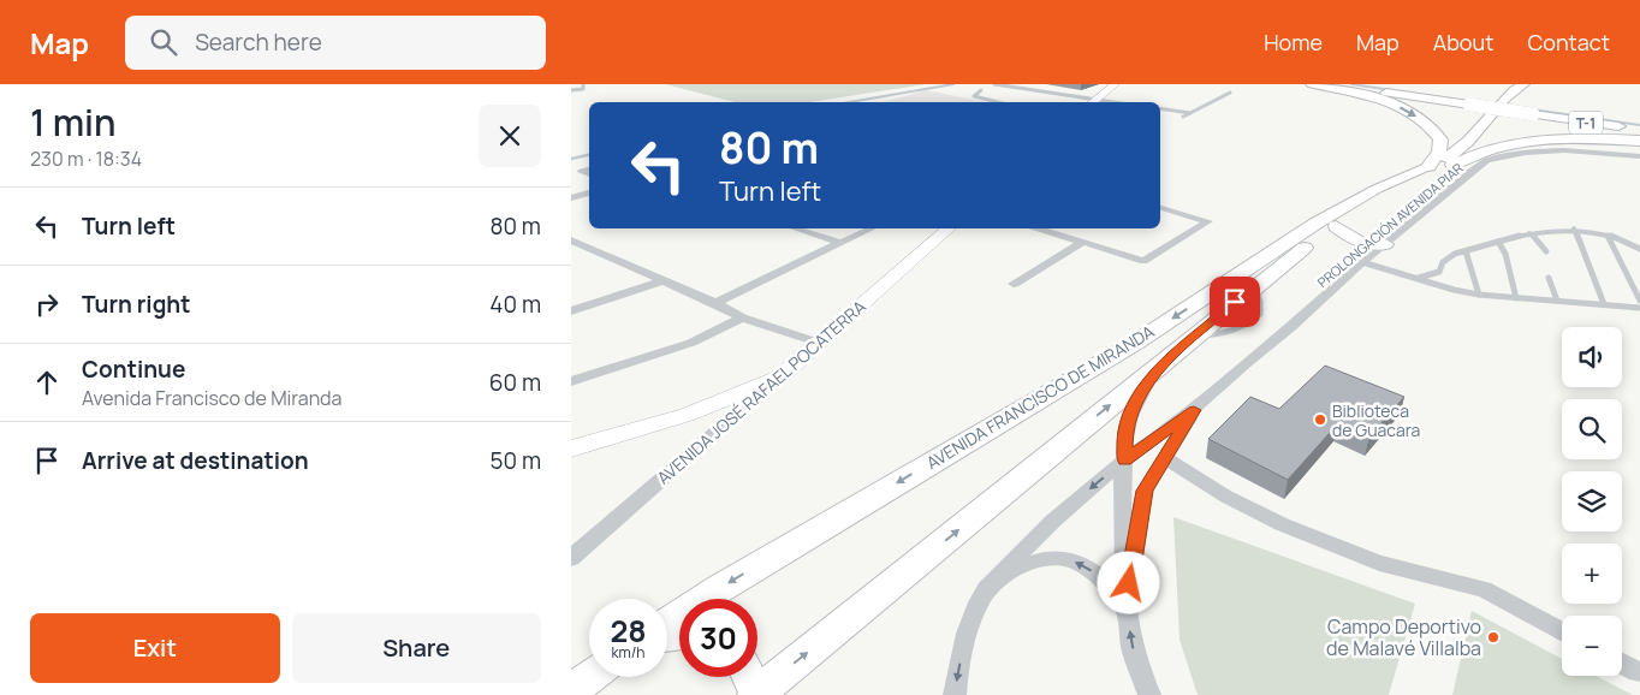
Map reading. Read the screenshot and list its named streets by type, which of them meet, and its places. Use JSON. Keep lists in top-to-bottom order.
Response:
{
  "streets": {
    "highway": ["T-1"],
    "main road": ["AVENIDA FRANCISCO DE MIRANDA"],
    "street": ["PROLONGACIÓN AVENIDA PIAR", "AVENIDA JOSÉ RAFAEL POCATERRA"]
  },
  "places": ["Biblioteca de Guacara", "Campo Deportivo de Malavé Villalba"],
  "page": {
    "header": "Map",
    "search": "Search here",
    "nav": [
      "Home",
      "Map",
      "About",
      "Contact"
    ],
    "heading": ["1 min", "230 m · 18:34"],
    "turn": ["80 m", "Turn left"],
    "list": [
      {
        "name": "Turn left",
        "value": "80 m"
      },
      {
        "name": "Turn right",
        "value": "40 m"
      },
      {
        "name": "Continue",
        "note": "Avenida Francisco de Miranda",
        "value": "60 m"
      },
      {
        "name": "Arrive at destination",
        "value": "50 m"
      }
    ],
    "map_buttons": ["+", "−"],
    "speed": "28 km/h",
    "limit": "30",
    "buttons": ["Exit", "Share"]
  }
}
